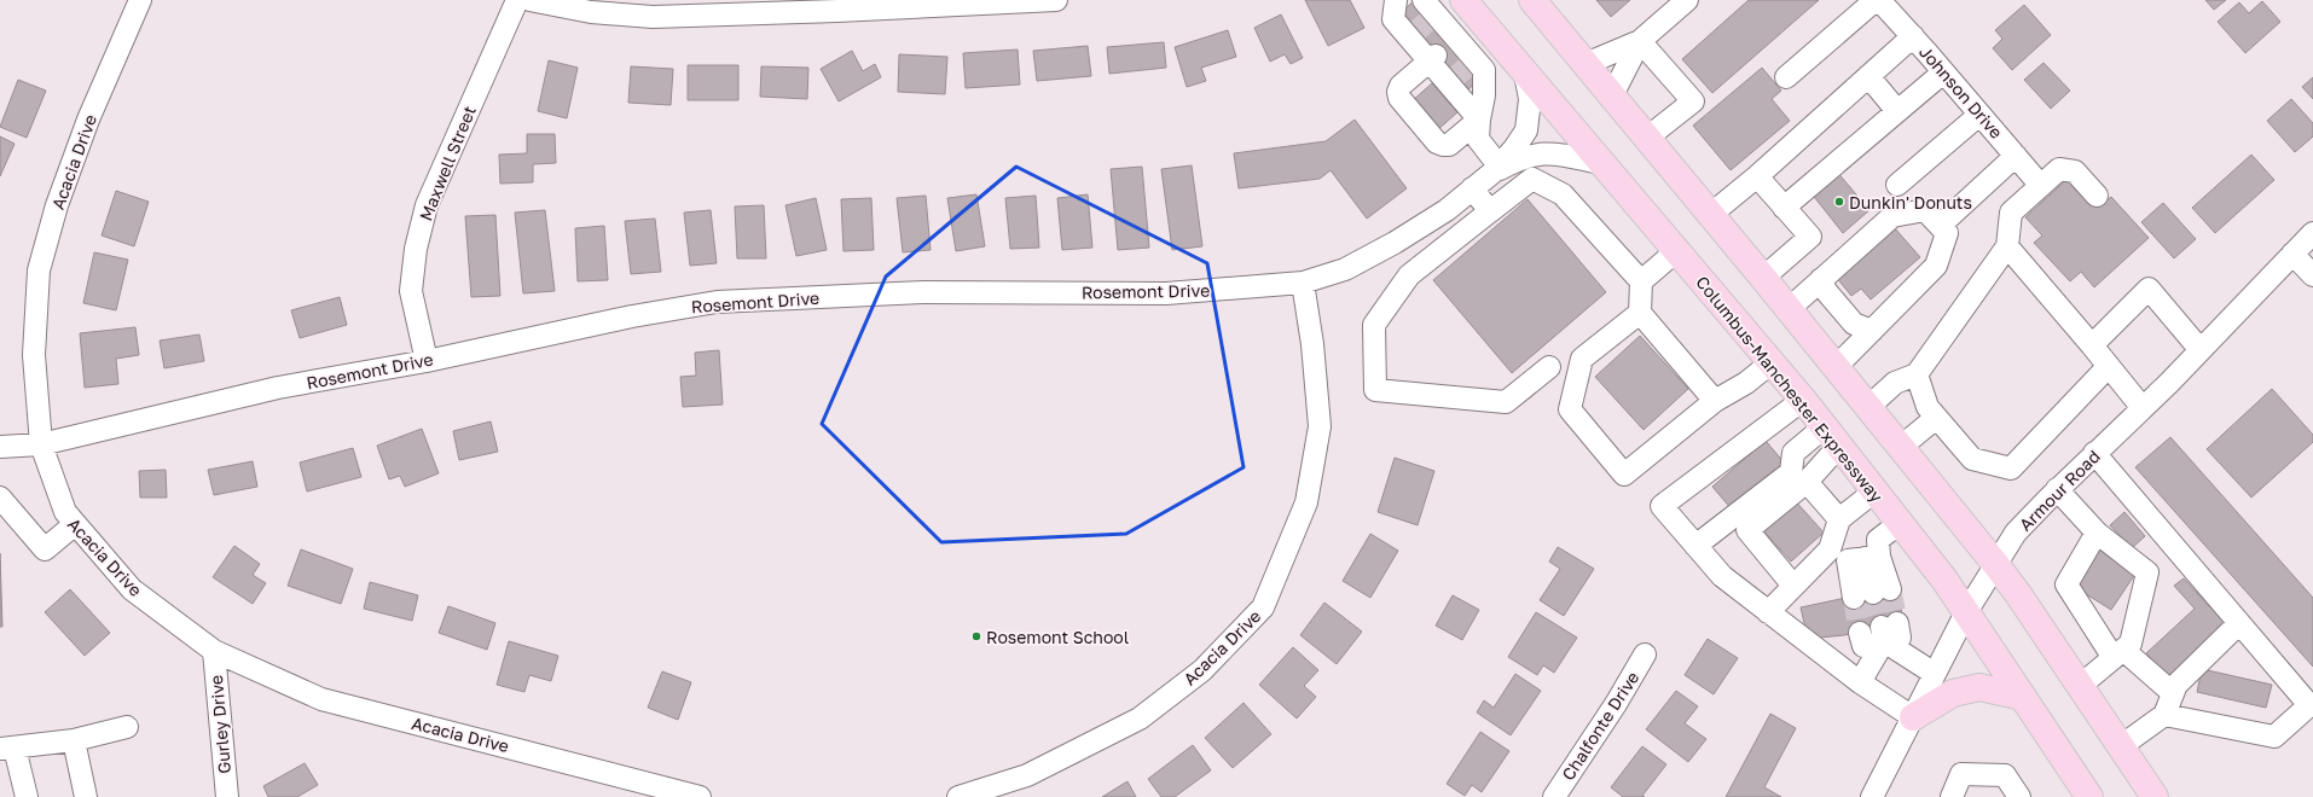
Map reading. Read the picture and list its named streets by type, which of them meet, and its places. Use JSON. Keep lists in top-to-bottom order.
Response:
{
  "streets": {
    "main road": ["Columbus-Manchester Expressway"],
    "street": [
      "Johnson Drive",
      "Acacia Drive",
      "Maxwell Street",
      "Rosemont Drive",
      "Armour Road",
      "Gurley Drive",
      "Chalfonte Drive"
    ]
  },
  "crossings": [
    ["Acacia Drive", "Rosemont Drive"],
    ["Acacia Drive", "Gurley Drive"],
    ["Maxwell Street", "Rosemont Drive"],
    ["Rosemont Drive", "Columbus-Manchester Expressway"],
    ["Columbus-Manchester Expressway", "Armour Road"]
  ],
  "places": ["Dunkin' Donuts", "Rosemont School"]
}
